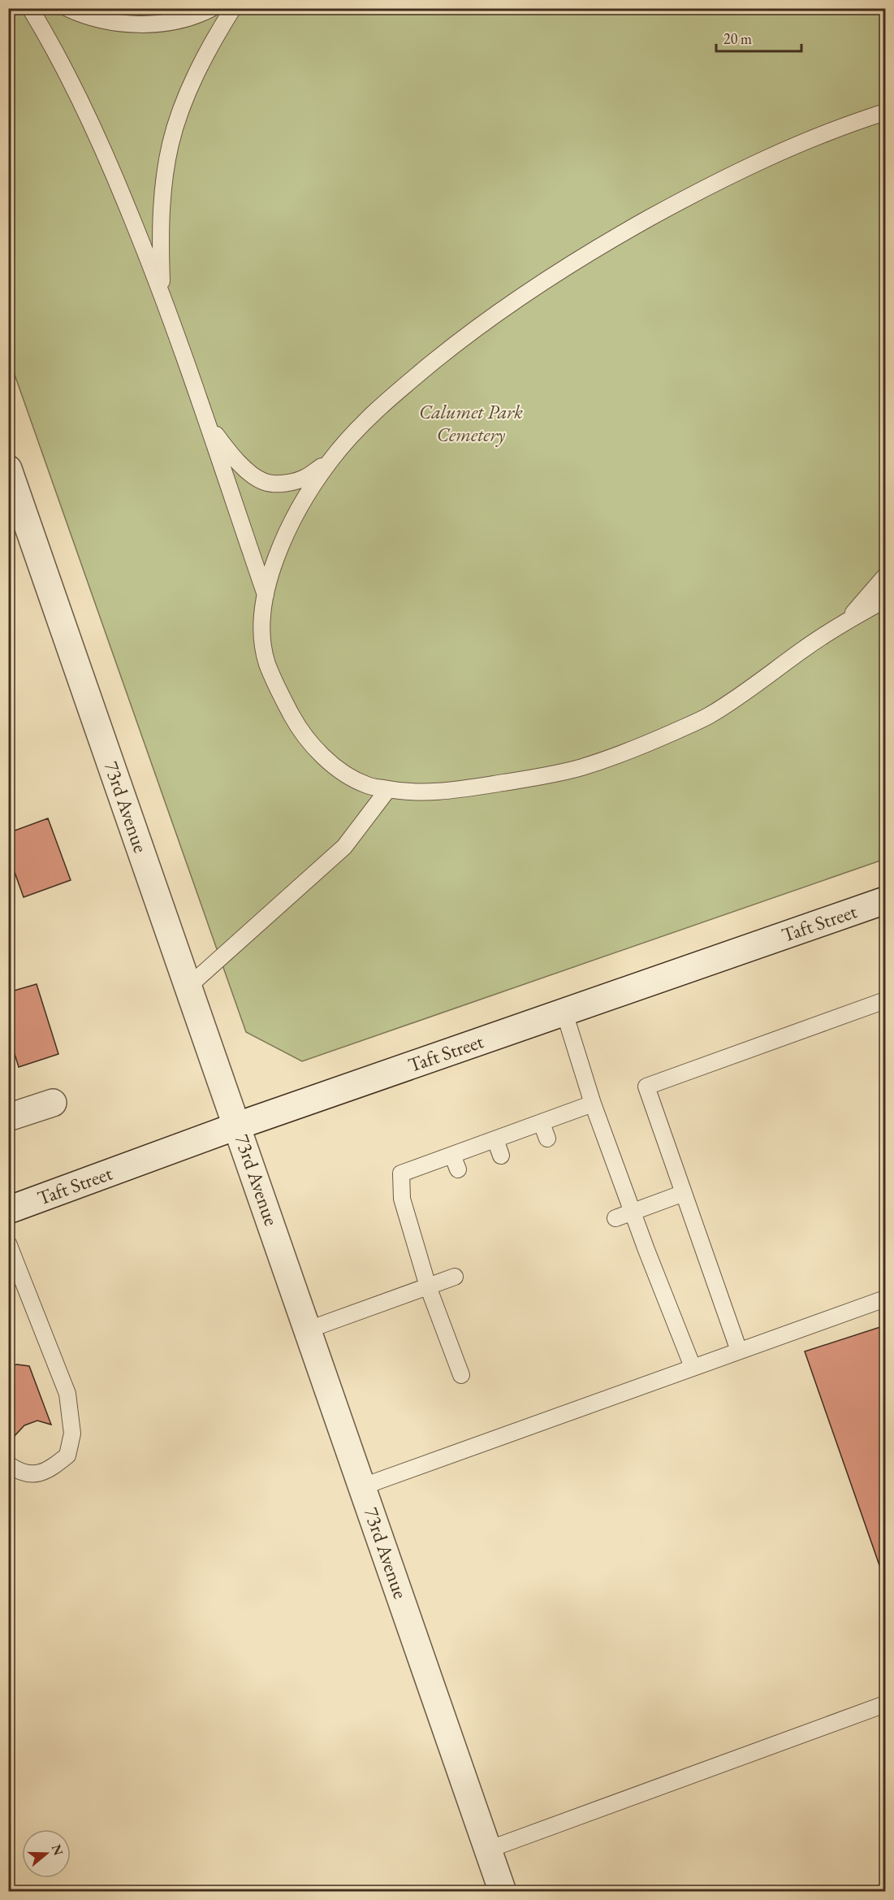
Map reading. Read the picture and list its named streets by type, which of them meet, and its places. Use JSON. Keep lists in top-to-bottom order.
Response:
{
  "streets": {
    "street": ["73rd Avenue", "Taft Street"]
  },
  "crossings": [
    ["73rd Avenue", "Taft Street"]
  ],
  "parks": ["Calumet Park Cemetery"],
  "scale_bar": "20 m",
  "north": "right"
}
